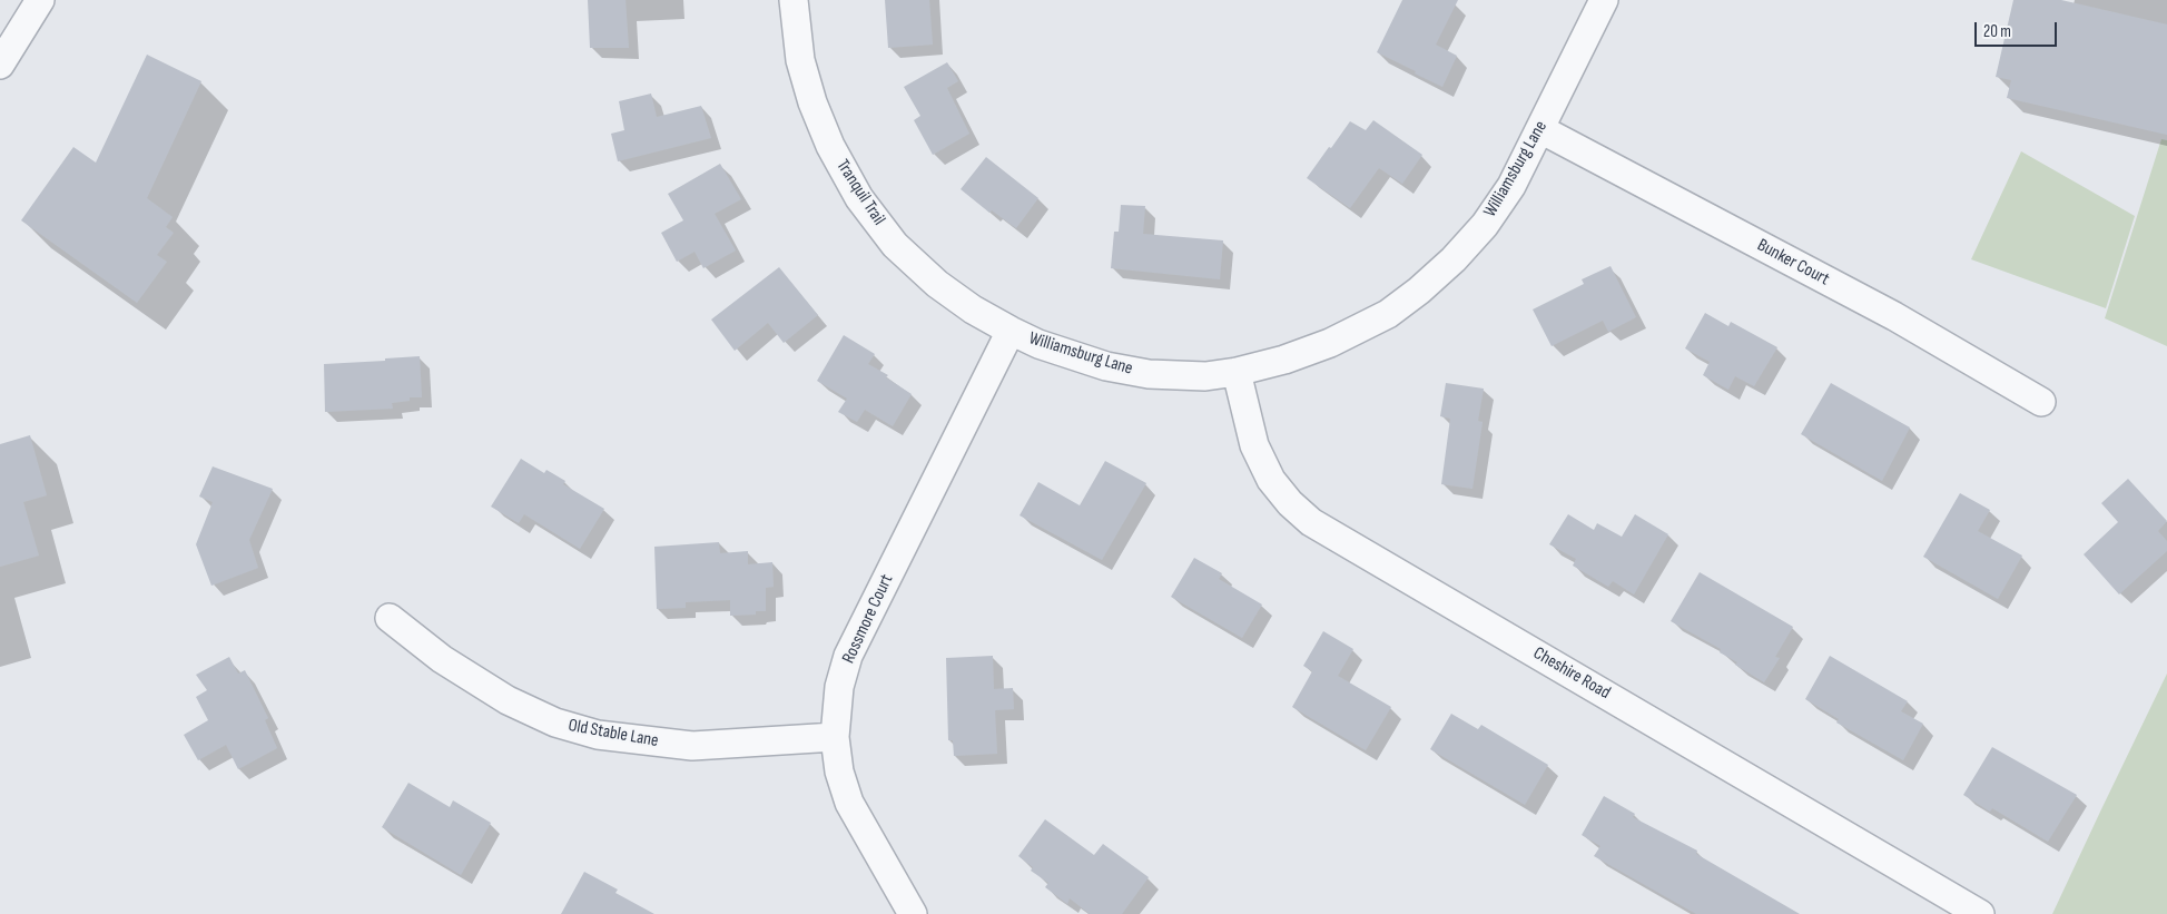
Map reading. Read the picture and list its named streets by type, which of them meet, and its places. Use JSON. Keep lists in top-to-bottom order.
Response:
{
  "streets": {
    "street": [
      "Williamsburg Lane",
      "Tranquil Trail",
      "Bunker Court",
      "Rossmore Court",
      "Cheshire Road",
      "Old Stable Lane"
    ]
  },
  "crossings": [
    ["Williamsburg Lane", "Tranquil Trail"],
    ["Williamsburg Lane", "Bunker Court"],
    ["Williamsburg Lane", "Rossmore Court"],
    ["Williamsburg Lane", "Cheshire Road"],
    ["Tranquil Trail", "Rossmore Court"],
    ["Rossmore Court", "Old Stable Lane"]
  ],
  "scale_bar": "20 m"
}
